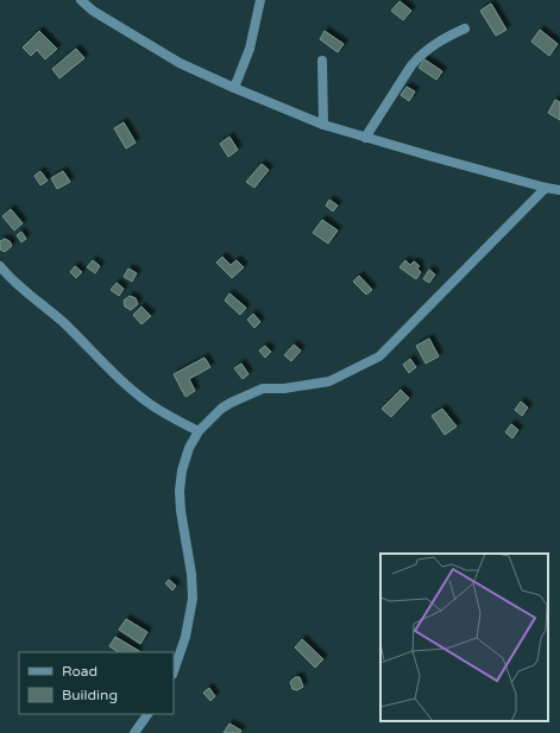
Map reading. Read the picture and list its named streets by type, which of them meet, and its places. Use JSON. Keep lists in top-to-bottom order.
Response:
{
  "legend": ["Road", "Building"]
}
